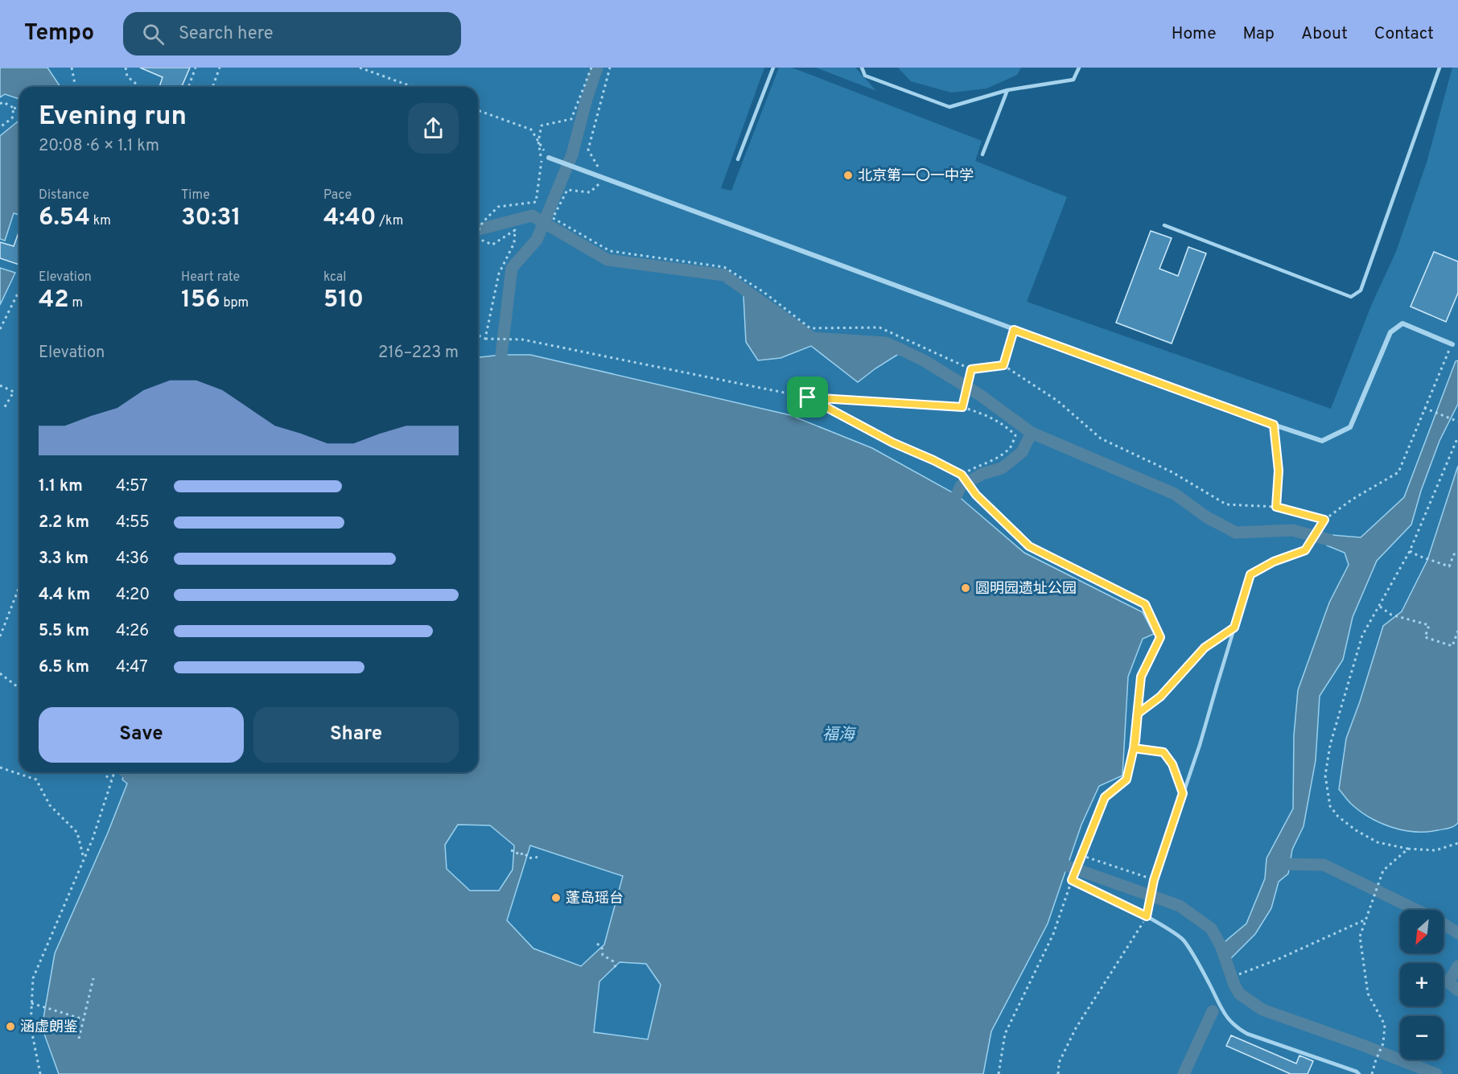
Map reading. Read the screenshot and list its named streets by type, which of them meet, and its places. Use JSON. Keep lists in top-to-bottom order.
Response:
{
  "water": ["福海"],
  "places": [
    "北京第一〇一中学",
    "圆明园遗址公园",
    "蓬岛瑶台",
    "涵虚朗鉴"
  ],
  "north": "bottom left",
  "page": {
    "header": "Tempo",
    "search": "Search here",
    "nav": [
      "Home",
      "Map",
      "About",
      "Contact"
    ],
    "heading": ["Evening run", "20:08 · 6 × 1.1 km"],
    "stats": [
      ["Distance", "6.54 km"],
      ["Time", "30:31"],
      ["Pace", "4:40 /km"],
      ["Elevation", "42 m"],
      ["Heart rate", "156 bpm"],
      ["kcal", "510"]
    ],
    "chart": ["Elevation", "216–223 m"],
    "list": [
      {
        "name": "1.1 km",
        "note": "4:57"
      },
      {
        "name": "2.2 km",
        "note": "4:55"
      },
      {
        "name": "3.3 km",
        "note": "4:36"
      },
      {
        "name": "4.4 km",
        "note": "4:20"
      },
      {
        "name": "5.5 km",
        "note": "4:26"
      },
      {
        "name": "6.5 km",
        "note": "4:47"
      }
    ],
    "buttons": ["Save", "Share"],
    "map_buttons": ["+", "−"]
  }
}
